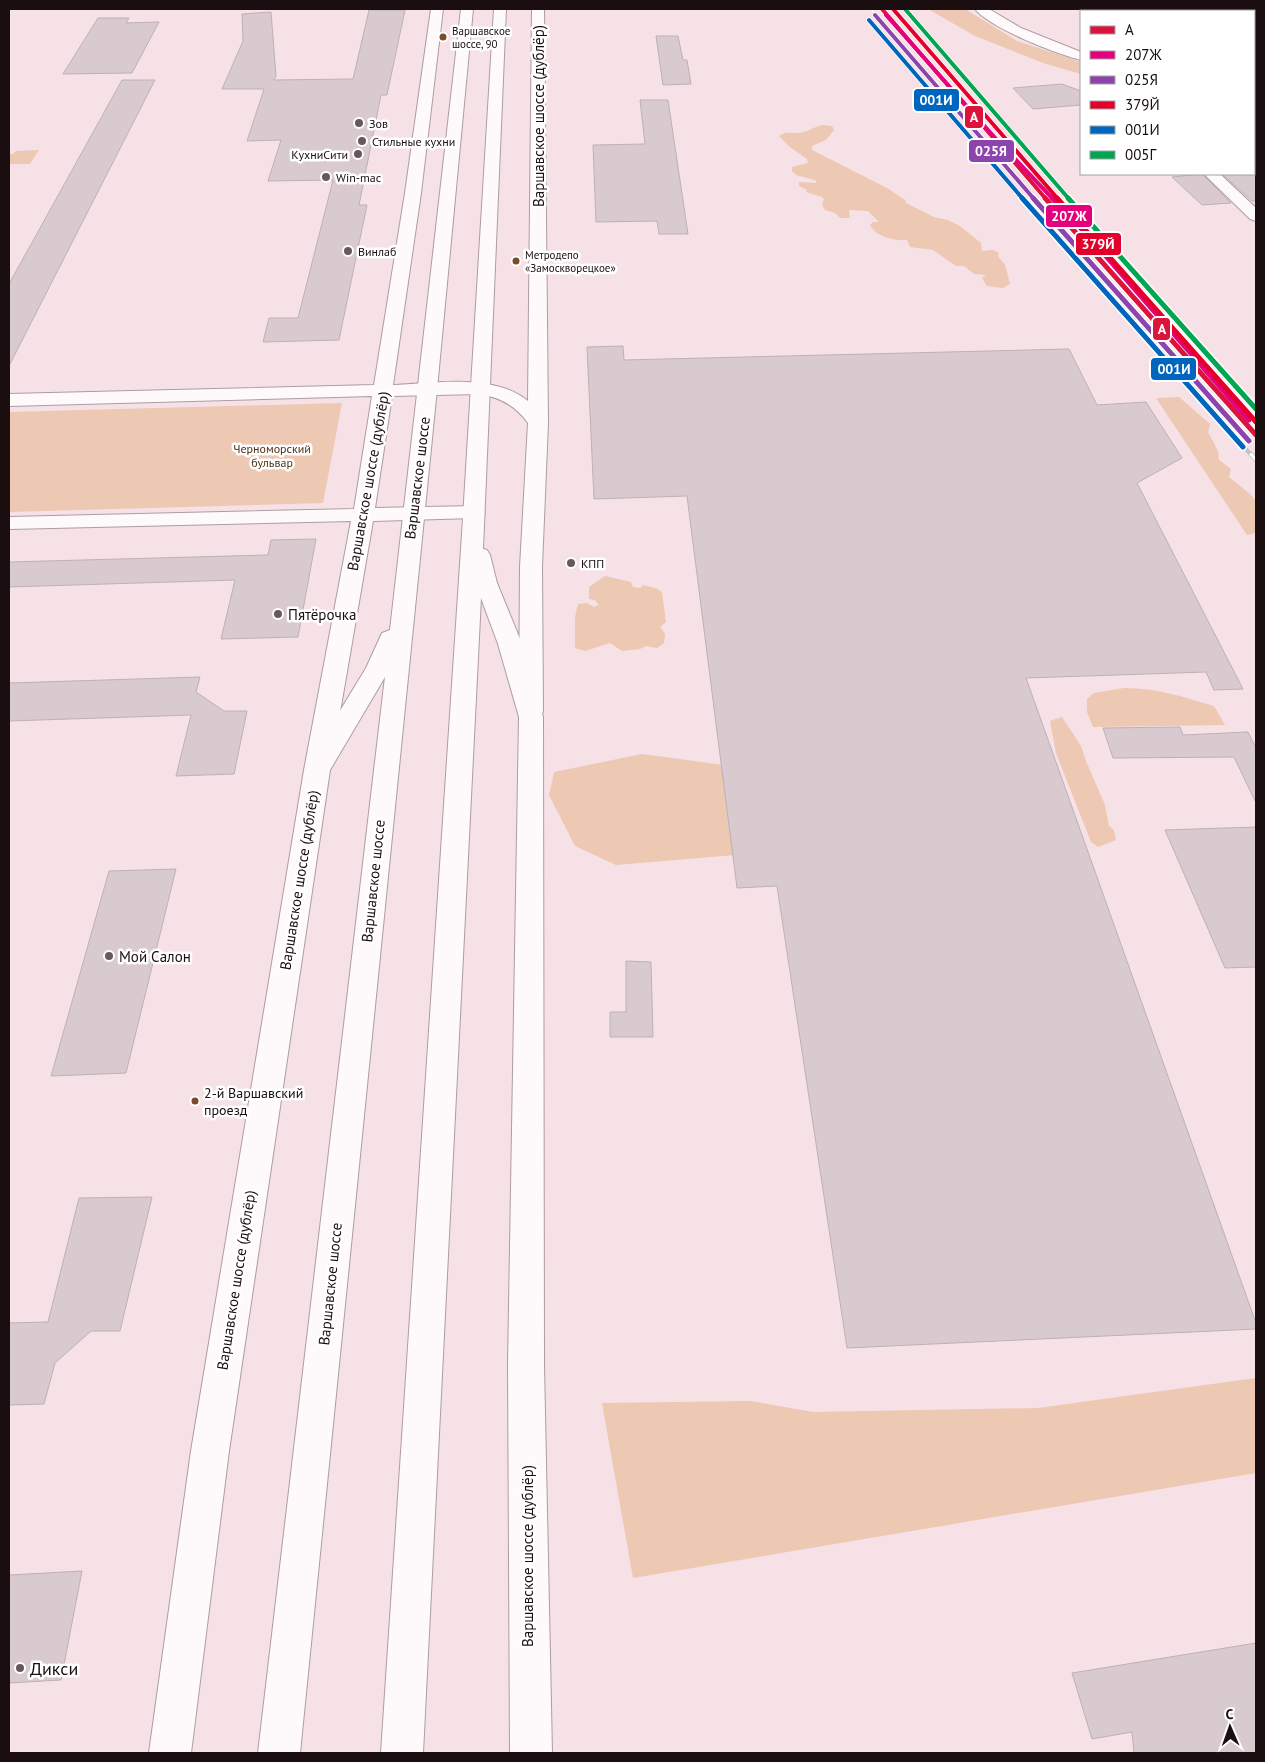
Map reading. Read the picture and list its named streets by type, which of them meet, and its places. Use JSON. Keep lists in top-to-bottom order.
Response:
{
  "streets": {
    "main road": ["Варшавское шоссе (дублёр)", "Варшавское шоссе"]
  },
  "parks": ["Черноморский бульвар"],
  "places": [
    "Варшавское шоссе, 90",
    "Зов",
    "Стильные кухни",
    "КухниСити",
    "Win-mac",
    "Винлаб",
    "Метродепо «Замоскворецкое»",
    "КПП",
    "Пятёрочка",
    "Мой Салон",
    "2-й Варшавский проезд",
    "Дикси"
  ],
  "lines": [
    "transit line A",
    "transit line 379Й",
    "transit line 005Г",
    "transit line 207Ж",
    "transit line 025Я",
    "transit line 001И"
  ],
  "legend": [
    "A",
    "207Ж",
    "025Я",
    "379Й",
    "001И",
    "005Г"
  ],
  "north": "top"
}
